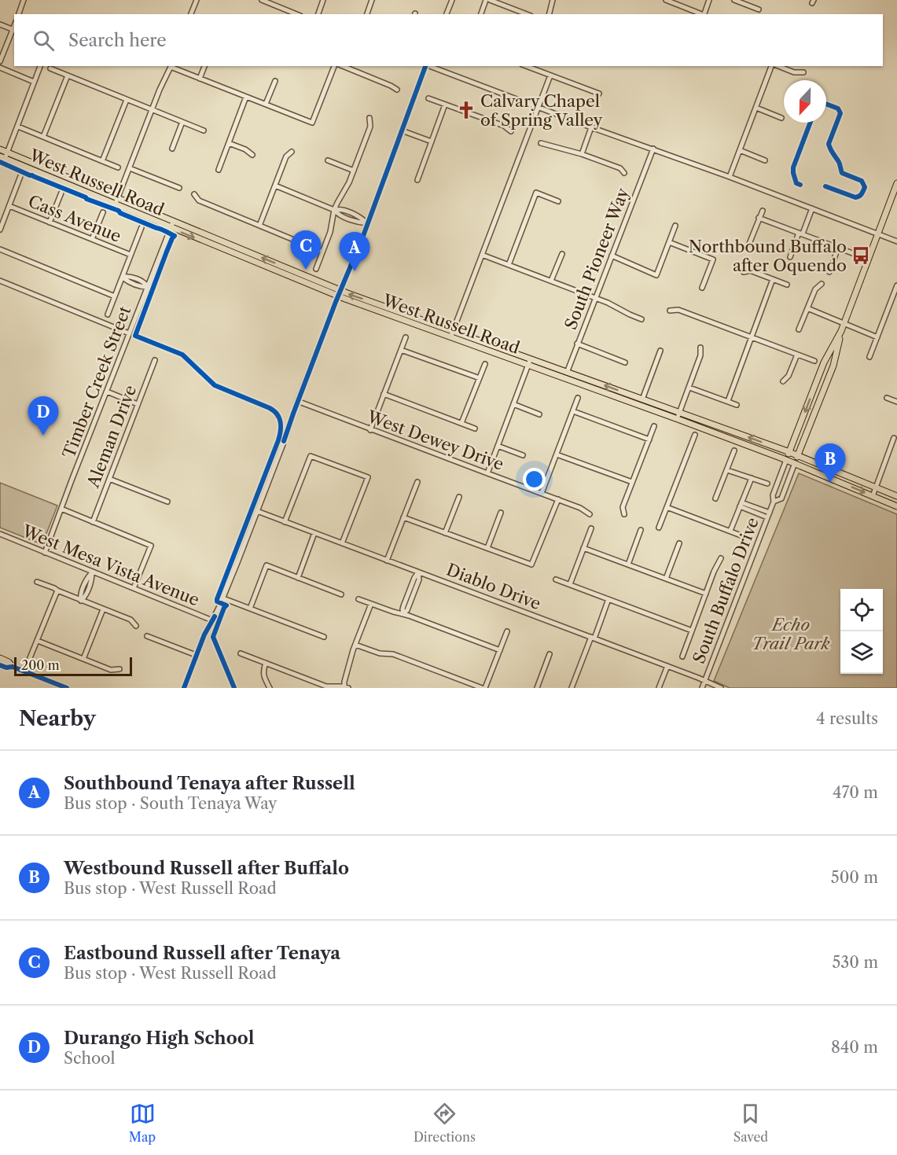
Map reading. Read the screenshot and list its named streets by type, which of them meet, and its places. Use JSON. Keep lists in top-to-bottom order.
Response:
{
  "streets": {
    "main road": ["West Russell Road", "South Buffalo Drive"],
    "street": [
      "Cass Avenue",
      "South Pioneer Way",
      "Timber Creek Street",
      "Aleman Drive",
      "West Dewey Drive",
      "West Mesa Vista Avenue",
      "Diablo Drive"
    ]
  },
  "crossings": [
    ["West Russell Road", "South Pioneer Way"],
    ["West Russell Road", "Timber Creek Street"],
    ["West Russell Road", "South Buffalo Drive"],
    ["Timber Creek Street", "West Mesa Vista Avenue"],
    ["Diablo Drive", "South Buffalo Drive"]
  ],
  "parks": ["Echo Trail Park"],
  "places": {
    "church": ["Calvary Chapel of Spring Valley"],
    "bus stop": ["Northbound Buffalo after Oquendo"]
  },
  "scale_bar": "200 m",
  "north": "bottom",
  "page": {
    "search": "Search here",
    "pins": [
      "C",
      "A",
      "D",
      "B"
    ],
    "scale": "200 m",
    "heading": ["Nearby", "4 results"],
    "list": [
      {
        "mark": "A",
        "name": "Southbound Tenaya after Russell",
        "note": "Bus stop · South Tenaya Way",
        "value": "470 m"
      },
      {
        "mark": "B",
        "name": "Westbound Russell after Buffalo",
        "note": "Bus stop · West Russell Road",
        "value": "500 m"
      },
      {
        "mark": "C",
        "name": "Eastbound Russell after Tenaya",
        "note": "Bus stop · West Russell Road",
        "value": "530 m"
      },
      {
        "mark": "D",
        "name": "Durango High School",
        "note": "School",
        "value": "840 m"
      }
    ],
    "nav": ["Map", "Directions", "Saved"]
  }
}
